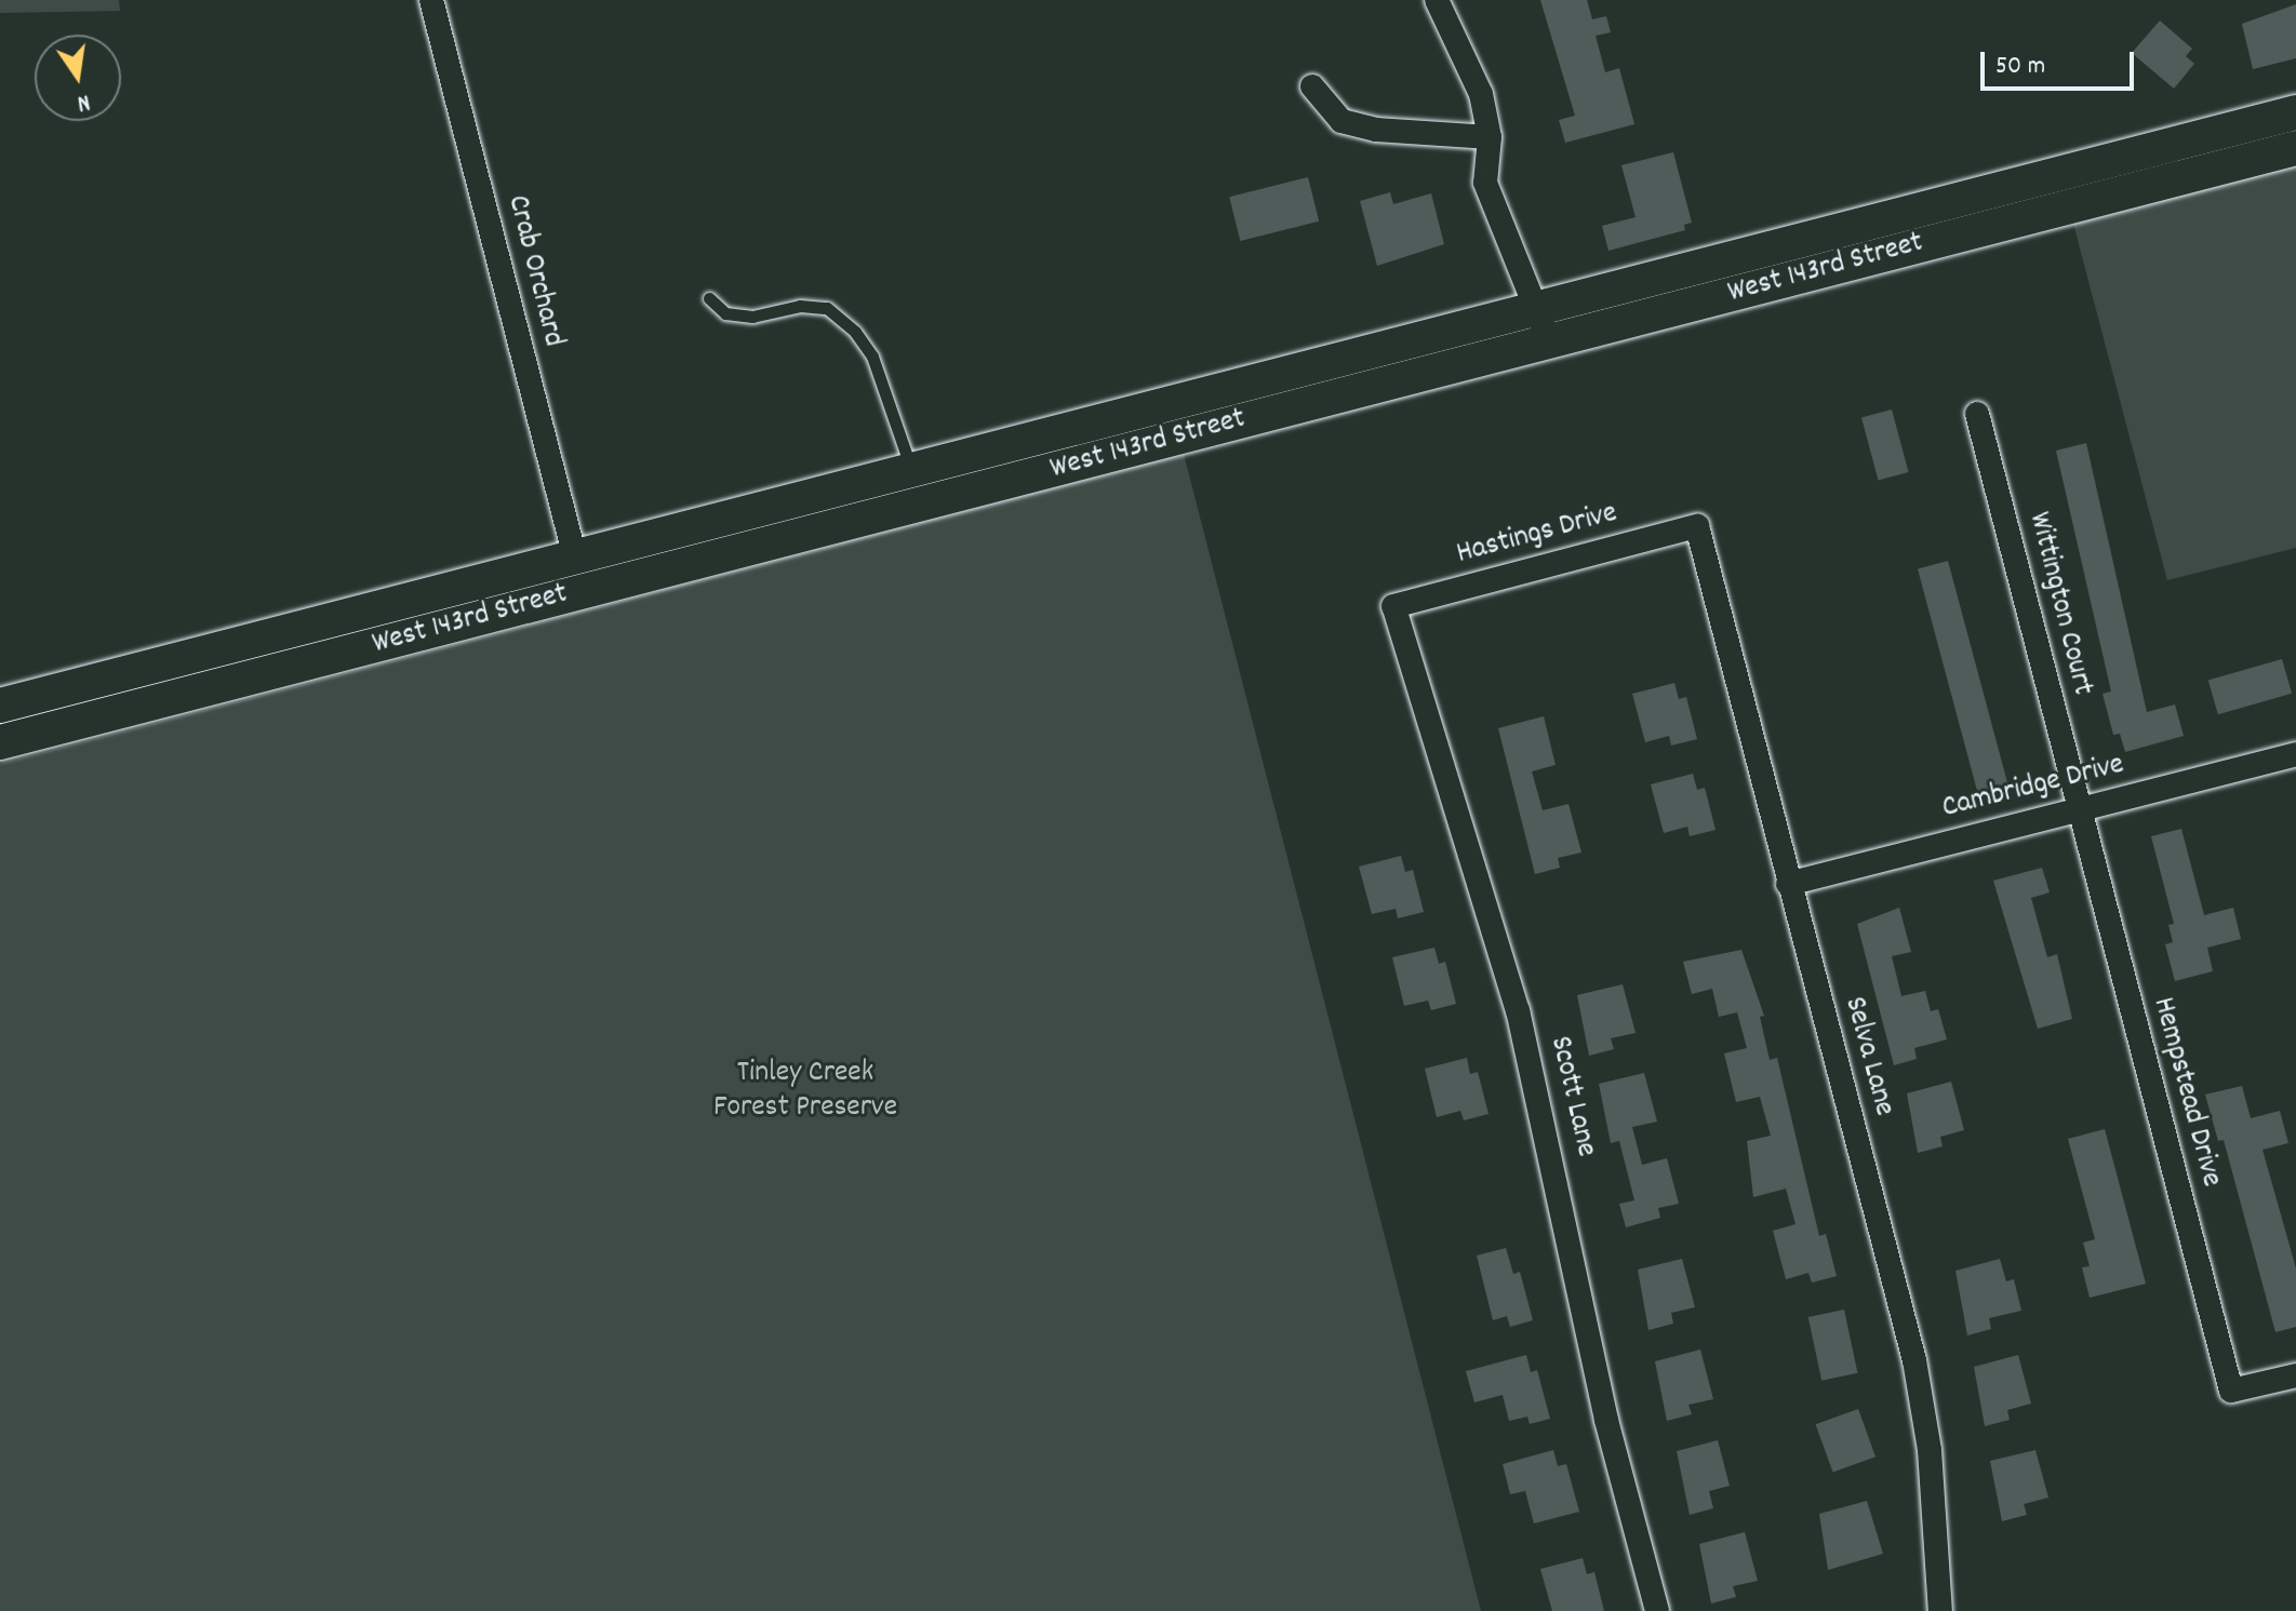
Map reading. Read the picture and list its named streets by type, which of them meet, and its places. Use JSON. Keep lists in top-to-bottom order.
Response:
{
  "streets": {
    "main road": ["West 143rd Street"],
    "street": [
      "Crab Orchard",
      "Hastings Drive",
      "Wittington Court",
      "Cambridge Drive",
      "Selva Lane",
      "Hempstead Drive",
      "Scott Lane"
    ]
  },
  "crossings": [
    ["West 143rd Street", "Crab Orchard"],
    ["Hastings Drive", "Selva Lane"],
    ["Hastings Drive", "Scott Lane"],
    ["Wittington Court", "Cambridge Drive"],
    ["Wittington Court", "Hempstead Drive"],
    ["Cambridge Drive", "Selva Lane"],
    ["Cambridge Drive", "Hempstead Drive"]
  ],
  "parks": ["Tinley Creek Forest Preserve"],
  "scale_bar": "50 m",
  "north": "bottom"
}
